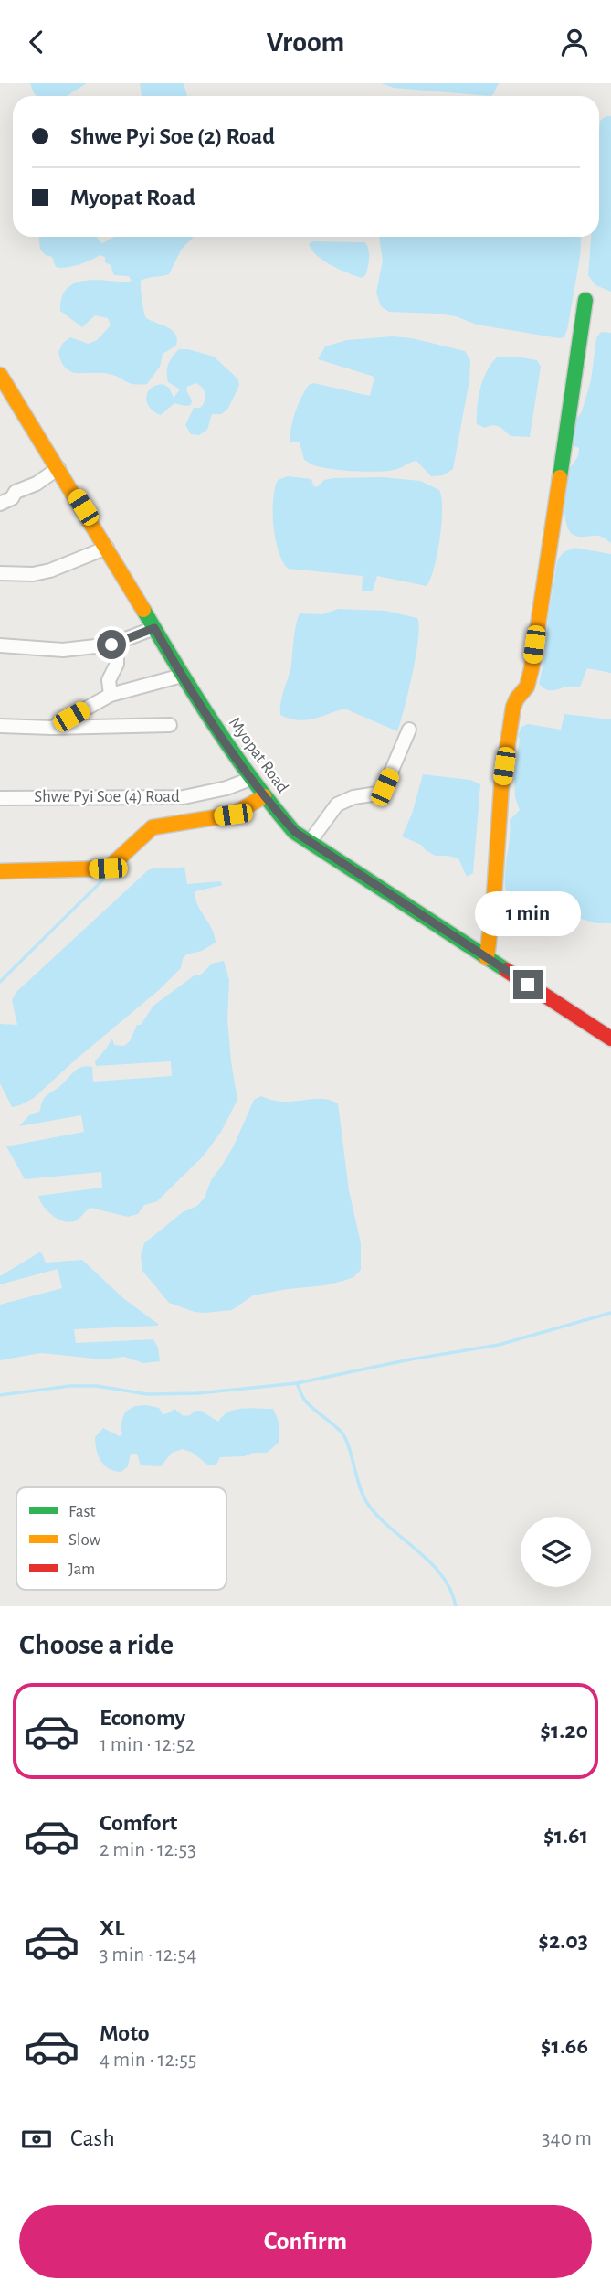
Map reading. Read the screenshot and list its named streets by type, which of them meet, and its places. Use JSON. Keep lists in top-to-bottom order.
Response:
{
  "streets": {
    "street": ["Myopat Road", "Shwe Pyi Soe (4) Road"]
  },
  "crossings": [
    ["Myopat Road", "Shwe Pyi Soe (4) Road"]
  ],
  "legend": ["Fast", "Slow", "Jam"],
  "page": {
    "header": "Vroom",
    "banner": ["Shwe Pyi Soe (2) Road", "Myopat Road"],
    "bubble": "1 min",
    "heading": "Choose a ride",
    "list": [
      {
        "name": "Economy",
        "note": "1 min · 12:52",
        "value": "$1.20"
      },
      {
        "name": "Comfort",
        "note": "2 min · 12:53",
        "value": "$1.61"
      },
      {
        "name": "XL",
        "note": "3 min · 12:54",
        "value": "$2.03"
      },
      {
        "name": "Moto",
        "note": "4 min · 12:55",
        "value": "$1.66"
      }
    ],
    "pay": ["Cash", "340 m"],
    "buttons": "Confirm"
  }
}
